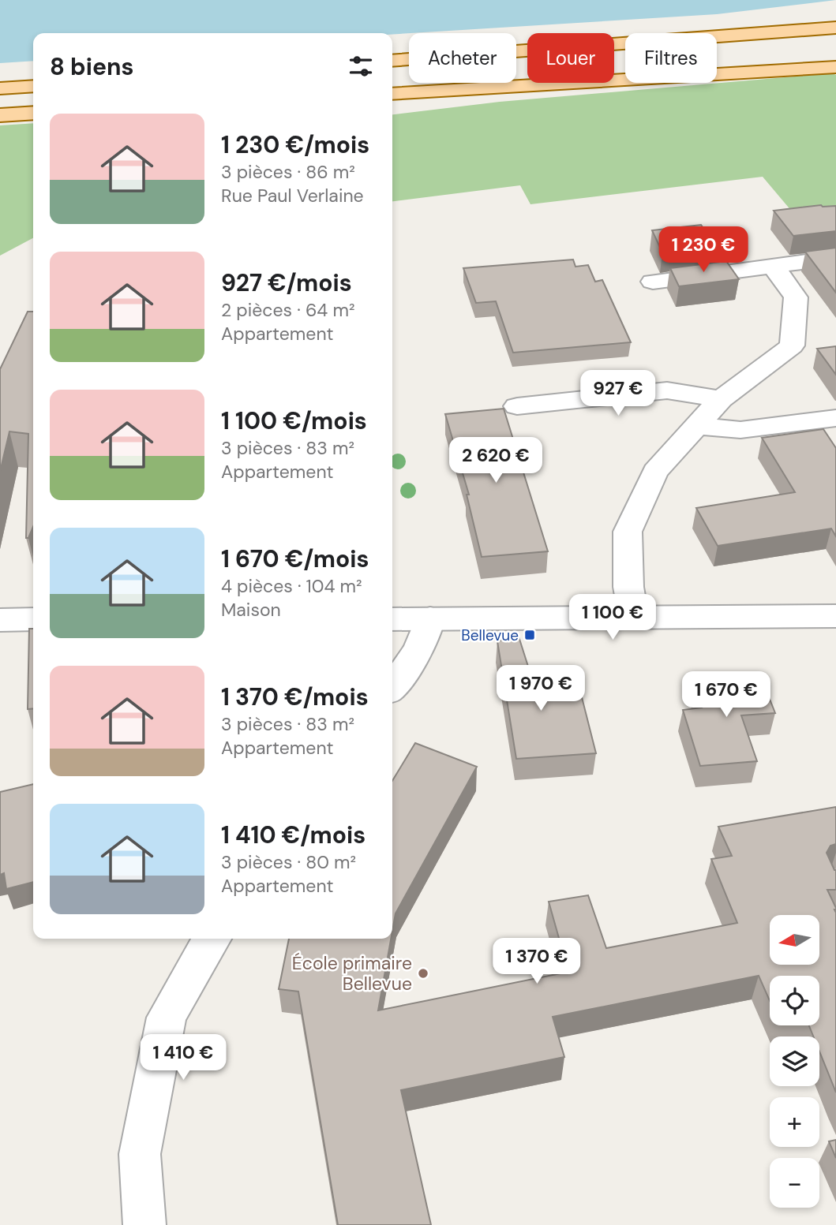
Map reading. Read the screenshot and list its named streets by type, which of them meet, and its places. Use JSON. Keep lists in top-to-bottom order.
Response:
{
  "places": {
    "transit": ["Bellevue"],
    "other": ["École primaire Bellevue"]
  },
  "north": "left",
  "page": {
    "chip": ["Acheter", "Louer", "Filtres"],
    "heading": "8 biens",
    "list": [
      {
        "name": "1 230 €/mois",
        "note": "3 pièces · 86 m² · Rue Paul Verlaine"
      },
      {
        "name": "927 €/mois",
        "note": "2 pièces · 64 m² · Appartement"
      },
      {
        "name": "1 100 €/mois",
        "note": "3 pièces · 83 m² · Appartement"
      },
      {
        "name": "1 670 €/mois",
        "note": "4 pièces · 104 m² · Maison"
      },
      {
        "name": "1 370 €/mois",
        "note": "3 pièces · 83 m² · Appartement"
      },
      {
        "name": "1 410 €/mois",
        "note": "3 pièces · 80 m² · Appartement"
      }
    ],
    "price": [
      "1 230 €",
      "927 €",
      "2 620 €",
      "1 100 €",
      "1 970 €",
      "1 670 €",
      "1 370 €",
      "1 410 €"
    ],
    "map_buttons": ["+", "−"]
  }
}
